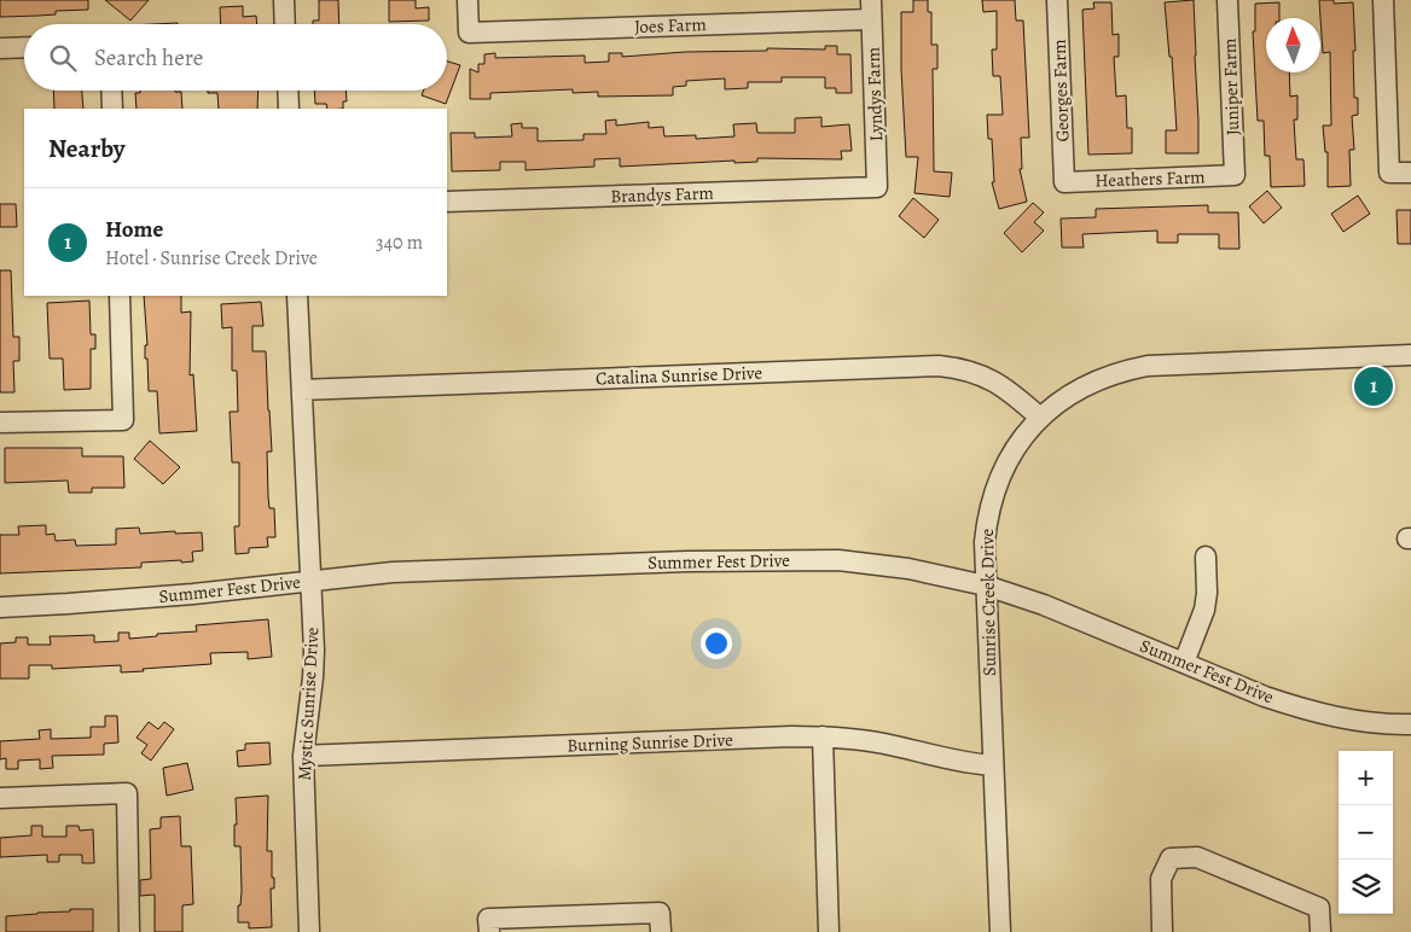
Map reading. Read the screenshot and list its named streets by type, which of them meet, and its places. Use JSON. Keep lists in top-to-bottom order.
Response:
{
  "streets": {
    "street": [
      "Joes Farm",
      "Juniper Farm",
      "Georges Farm",
      "Lyndys Farm",
      "Heathers Farm",
      "Brandys Farm",
      "Catalina Sunrise Drive",
      "Summer Fest Drive",
      "Sunrise Creek Drive",
      "Mystic Sunrise Drive",
      "Burning Sunrise Drive"
    ]
  },
  "crossings": [
    ["Joes Farm", "Lyndys Farm"],
    ["Juniper Farm", "Heathers Farm"],
    ["Georges Farm", "Heathers Farm"],
    ["Lyndys Farm", "Brandys Farm"],
    ["Catalina Sunrise Drive", "Sunrise Creek Drive"],
    ["Catalina Sunrise Drive", "Mystic Sunrise Drive"],
    ["Summer Fest Drive", "Sunrise Creek Drive"],
    ["Summer Fest Drive", "Mystic Sunrise Drive"],
    ["Sunrise Creek Drive", "Burning Sunrise Drive"],
    ["Mystic Sunrise Drive", "Burning Sunrise Drive"]
  ],
  "north": "top",
  "page": {
    "search": "Search here",
    "heading": "Nearby",
    "list": [
      {
        "mark": "1",
        "name": "Home",
        "note": "Hotel · Sunrise Creek Drive",
        "value": "340 m"
      }
    ],
    "pins": "1",
    "map_buttons": ["+", "−"]
  }
}
